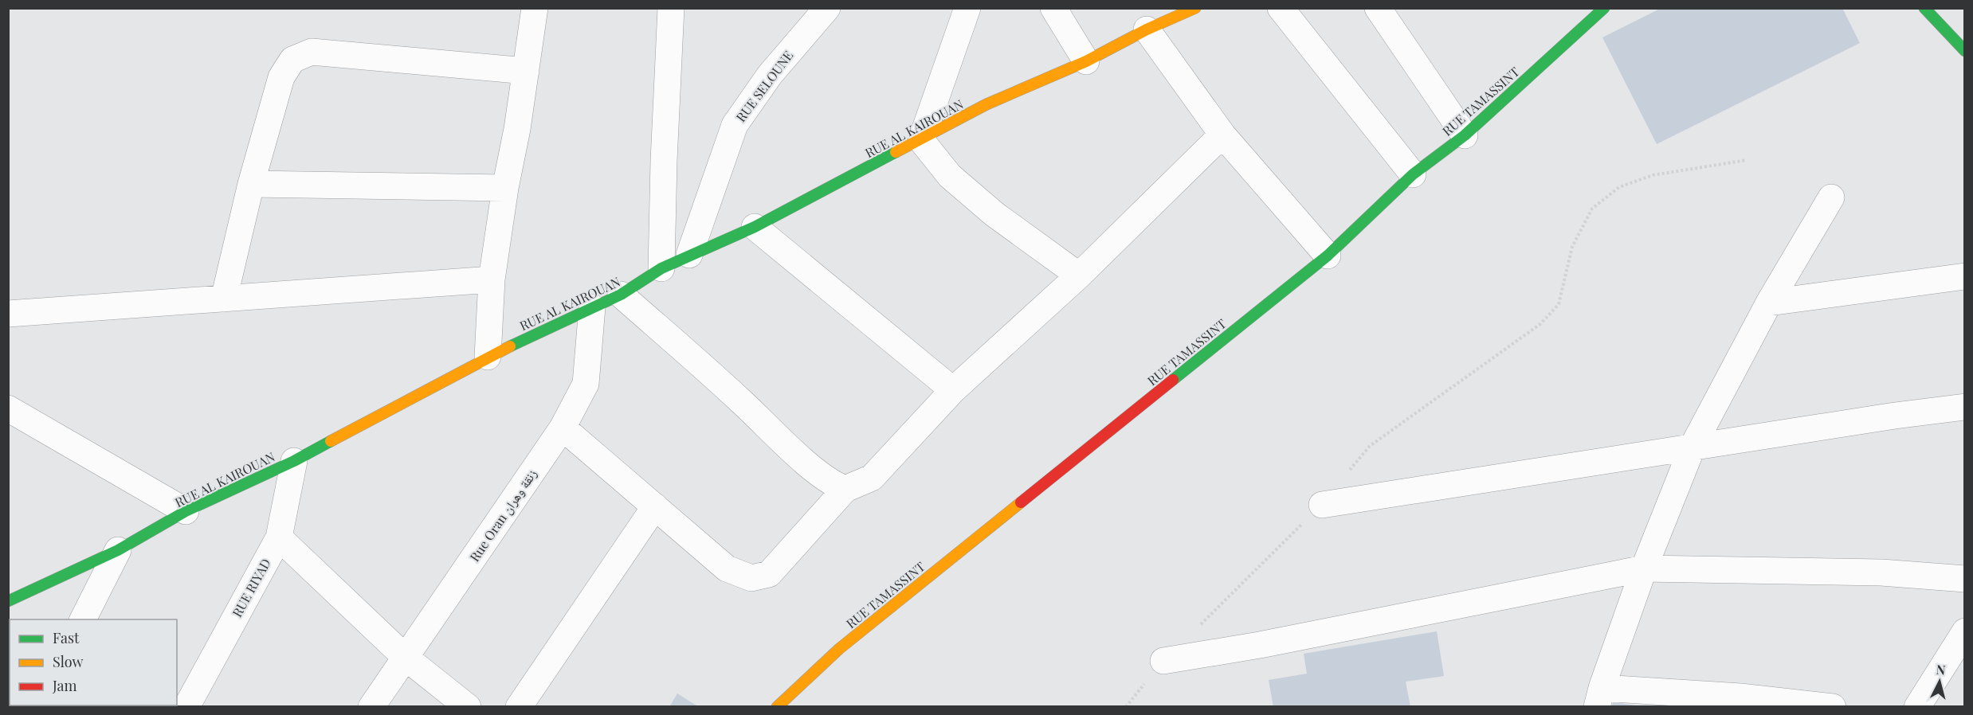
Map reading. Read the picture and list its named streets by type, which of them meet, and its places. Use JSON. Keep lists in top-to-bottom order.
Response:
{
  "streets": {
    "street": [
      "RUE SELOUNE",
      "RUE TAMASSINT",
      "RUE AL KAIROUAN",
      "Rue Oran زنقة وهران",
      "RUE RIYAD"
    ]
  },
  "crossings": [
    ["RUE SELOUNE", "RUE AL KAIROUAN"],
    ["RUE AL KAIROUAN", "Rue Oran زنقة وهران"],
    ["RUE AL KAIROUAN", "RUE RIYAD"]
  ],
  "legend": ["Fast", "Slow", "Jam"],
  "north": "top"
}
